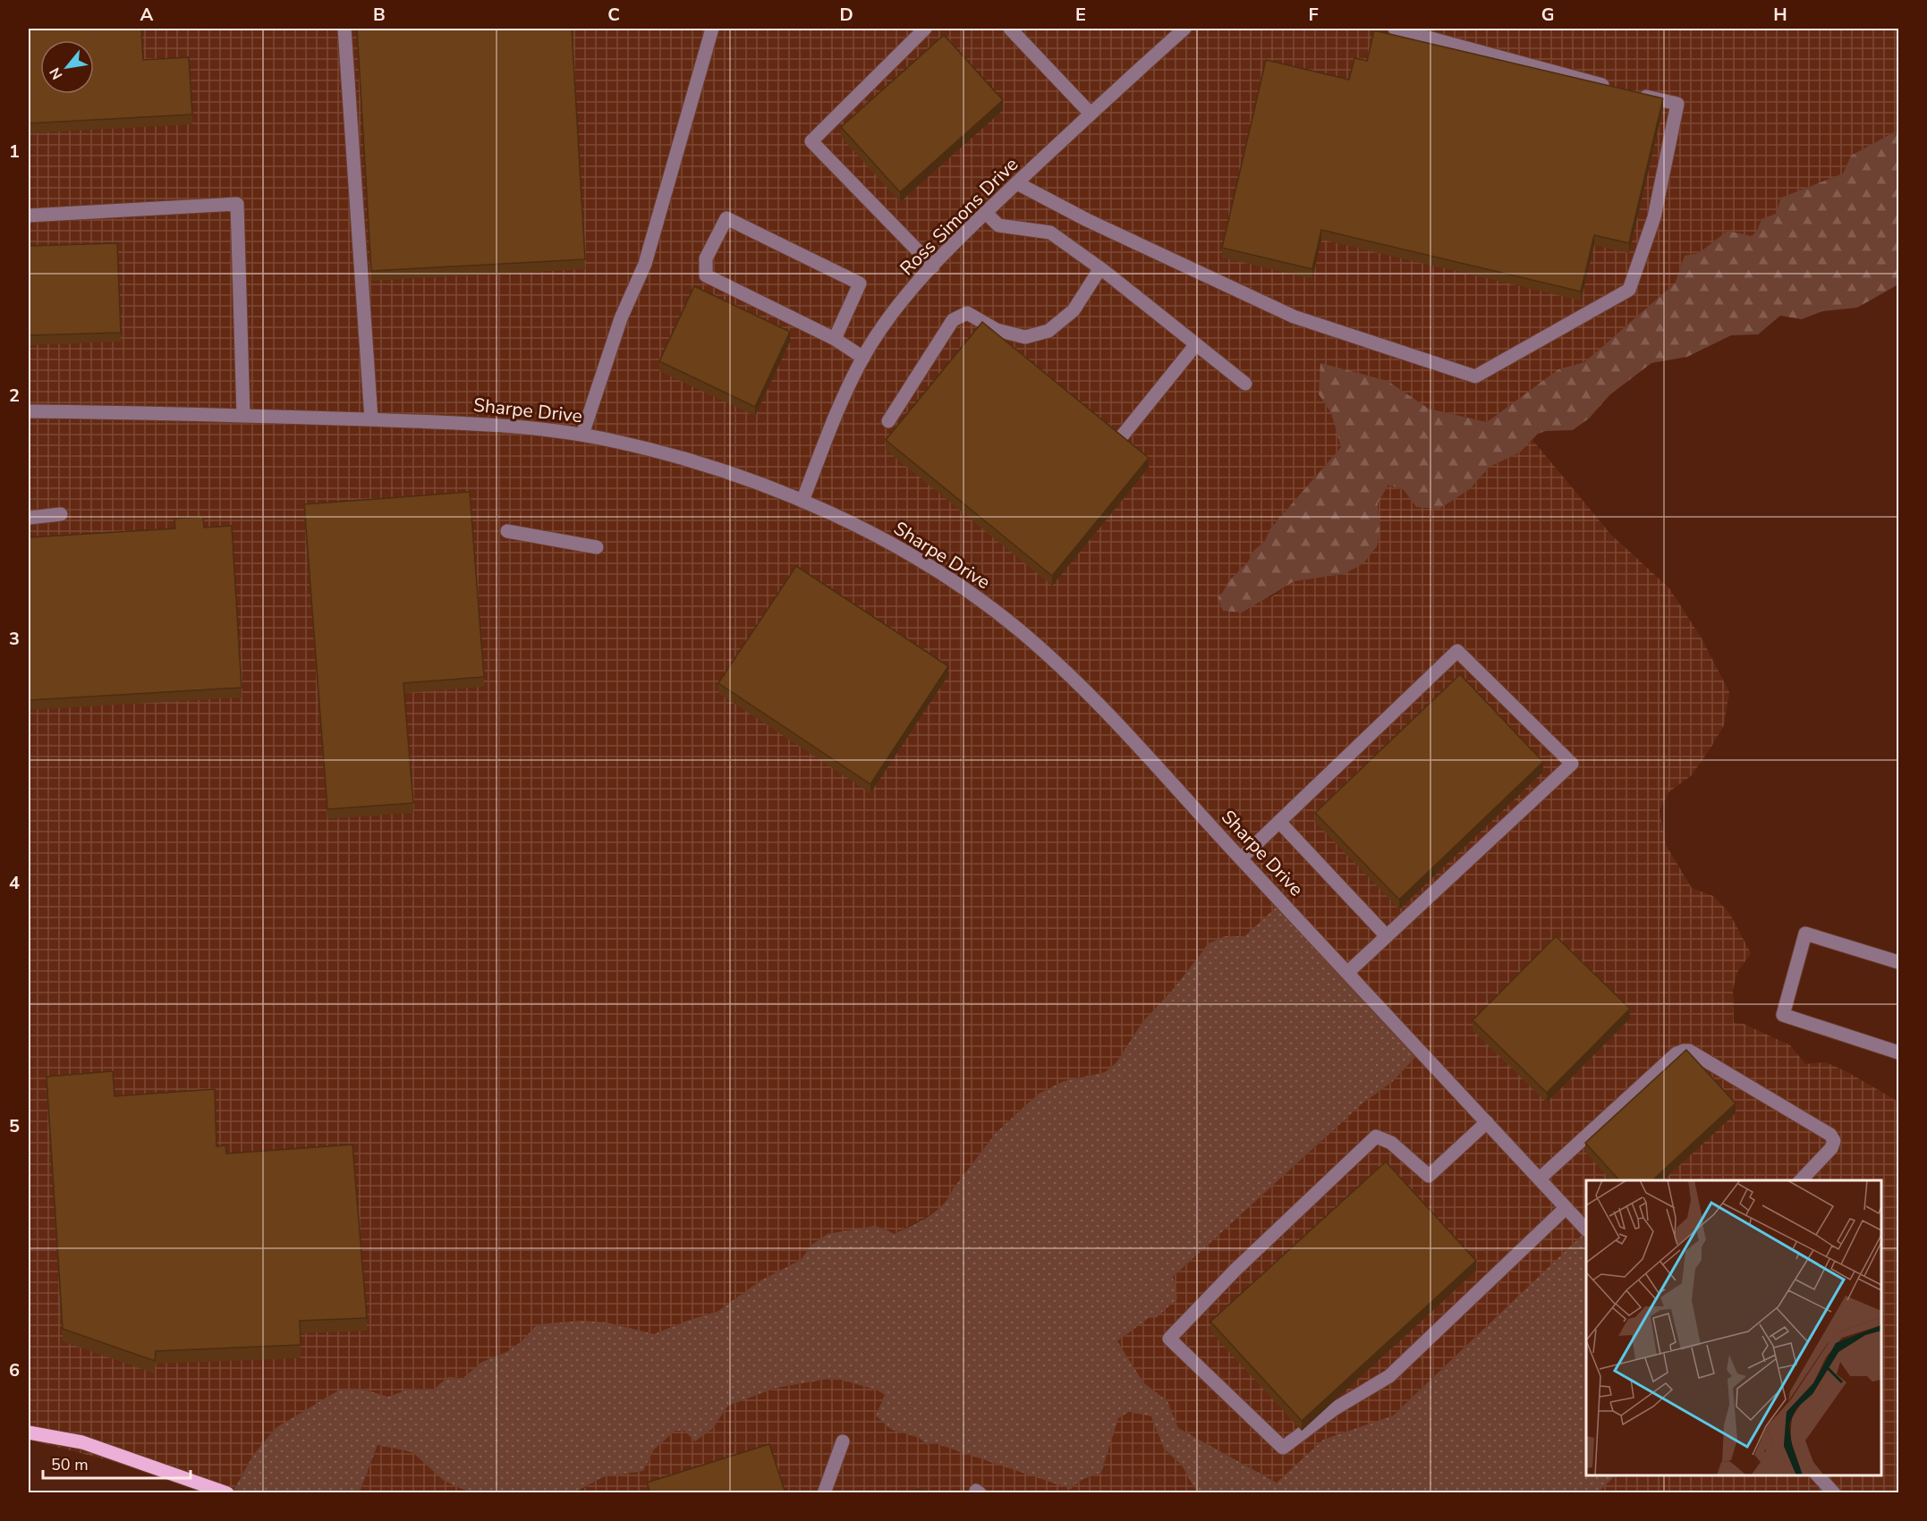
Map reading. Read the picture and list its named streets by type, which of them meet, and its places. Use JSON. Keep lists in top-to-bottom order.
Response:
{
  "streets": {
    "street": ["Ross Simons Drive", "Sharpe Drive"]
  },
  "crossings": [
    ["Ross Simons Drive", "Sharpe Drive"]
  ],
  "scale_bar": "50 m",
  "north": "bottom left",
  "grid": {
    "columns": [
      "A",
      "B",
      "C",
      "D",
      "E",
      "F",
      "G",
      "H"
    ],
    "rows": [
      "1",
      "2",
      "3",
      "4",
      "5",
      "6"
    ]
  }
}
